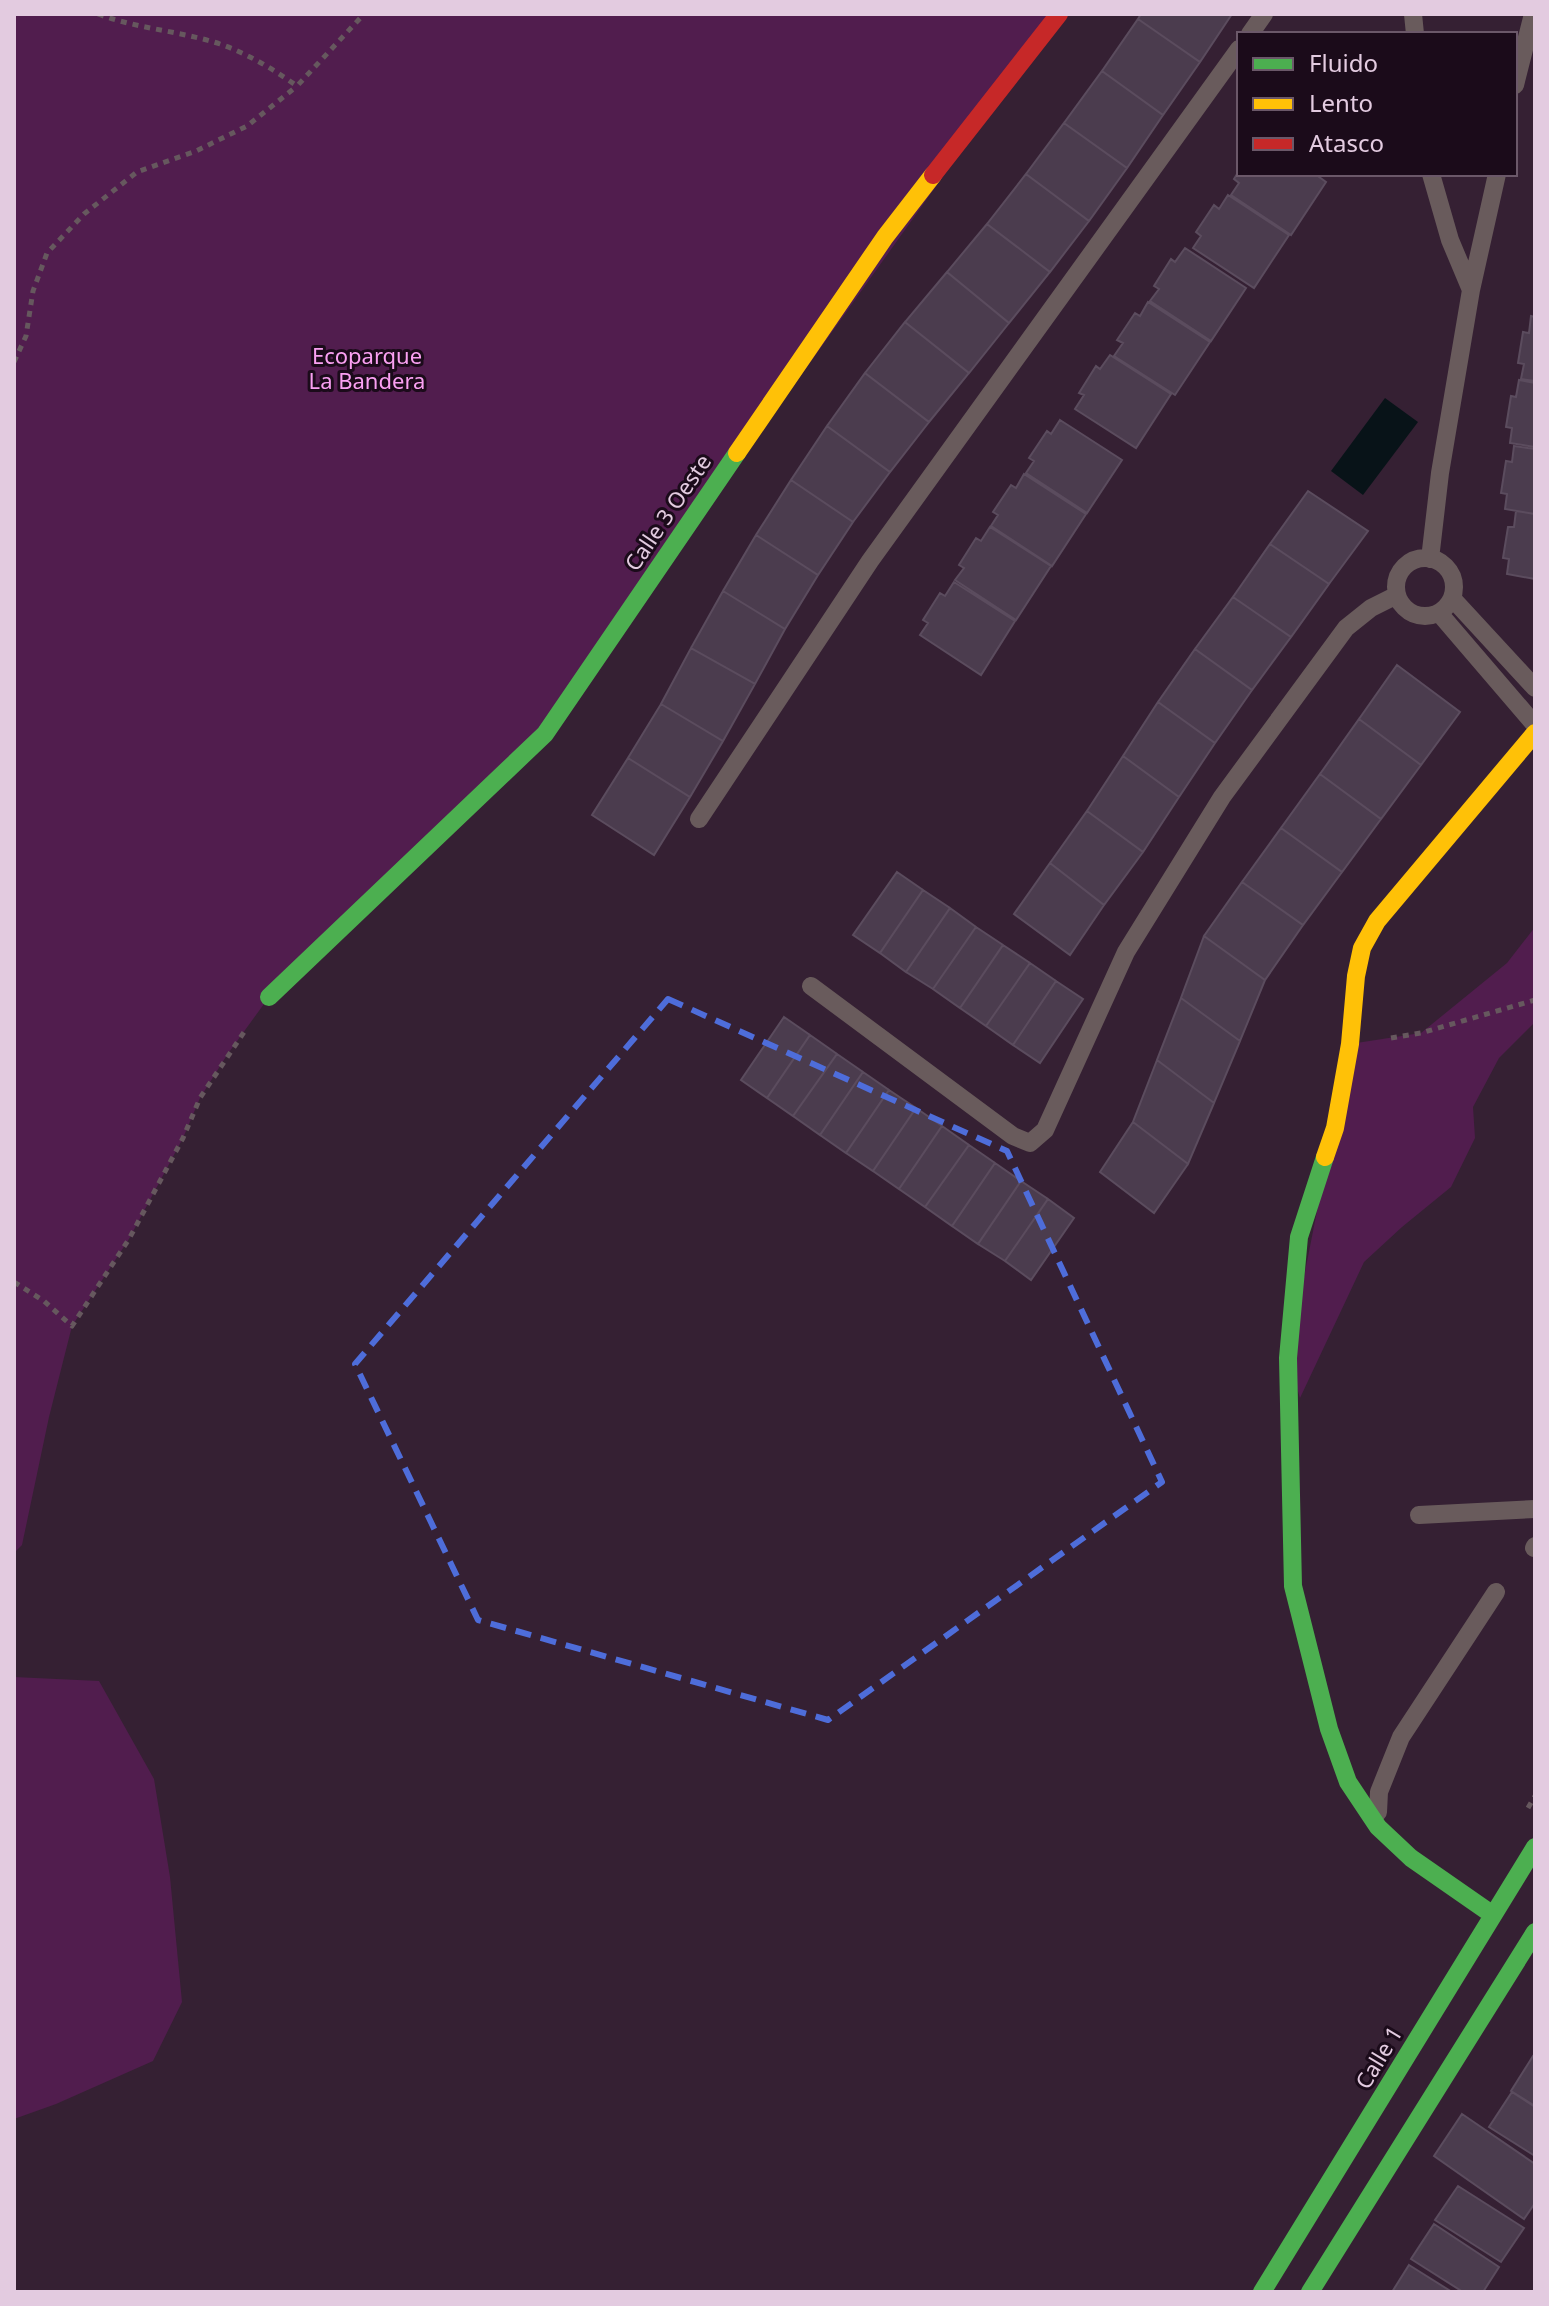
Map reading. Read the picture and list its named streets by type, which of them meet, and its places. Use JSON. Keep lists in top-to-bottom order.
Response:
{
  "streets": {
    "street": ["Calle 3 Oeste", "Calle 1"]
  },
  "parks": ["Ecoparque La Bandera"],
  "legend": ["Fluido", "Lento", "Atasco"]
}
